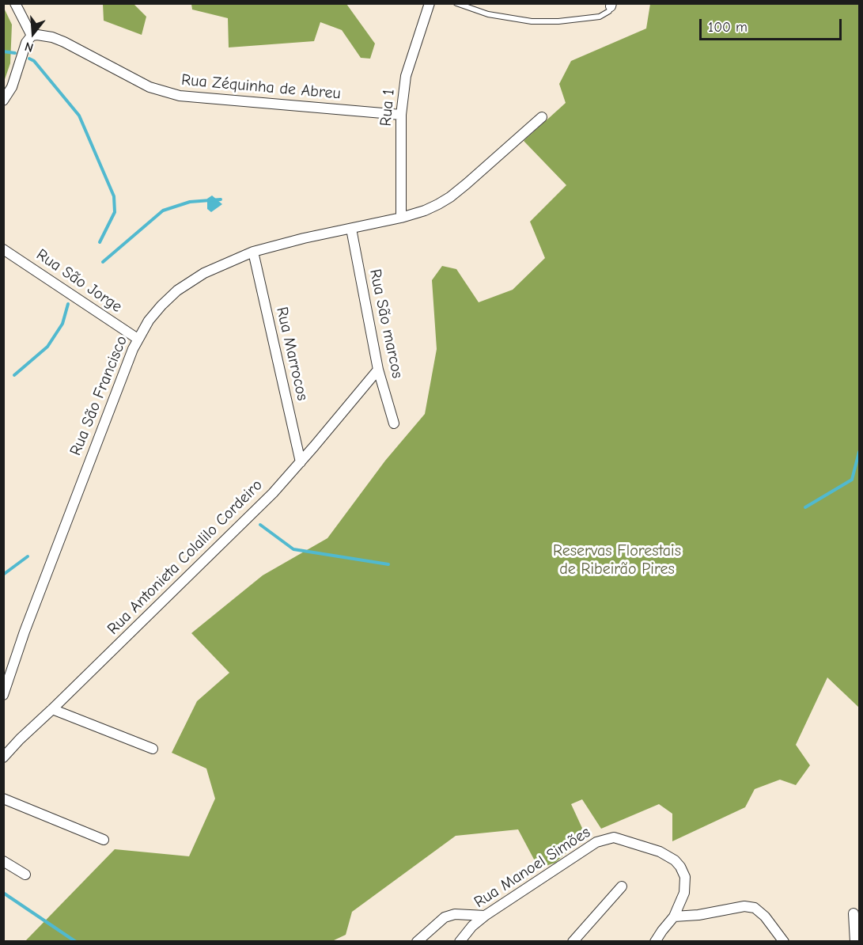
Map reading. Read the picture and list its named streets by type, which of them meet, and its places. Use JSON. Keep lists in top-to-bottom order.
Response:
{
  "streets": {
    "street": [
      "Rua Zéquinha de Abreu",
      "Rua 1",
      "Rua São Jorge",
      "Rua São marcos",
      "Rua Marrocos",
      "Rua São Francisco",
      "Rua Antonieta Colalilo Cordeiro",
      "Rua Manoel Simões"
    ]
  },
  "crossings": [
    ["Rua Zéquinha de Abreu", "Rua 1"],
    ["Rua 1", "Rua São Francisco"],
    ["Rua São Jorge", "Rua São Francisco"],
    ["Rua São marcos", "Rua São Francisco"],
    ["Rua São marcos", "Rua Antonieta Colalilo Cordeiro"],
    ["Rua Marrocos", "Rua São Francisco"],
    ["Rua Marrocos", "Rua Antonieta Colalilo Cordeiro"]
  ],
  "parks": ["Reservas Florestais de Ribeirão Pires"],
  "scale_bar": "100 m",
  "north": "bottom"
}
